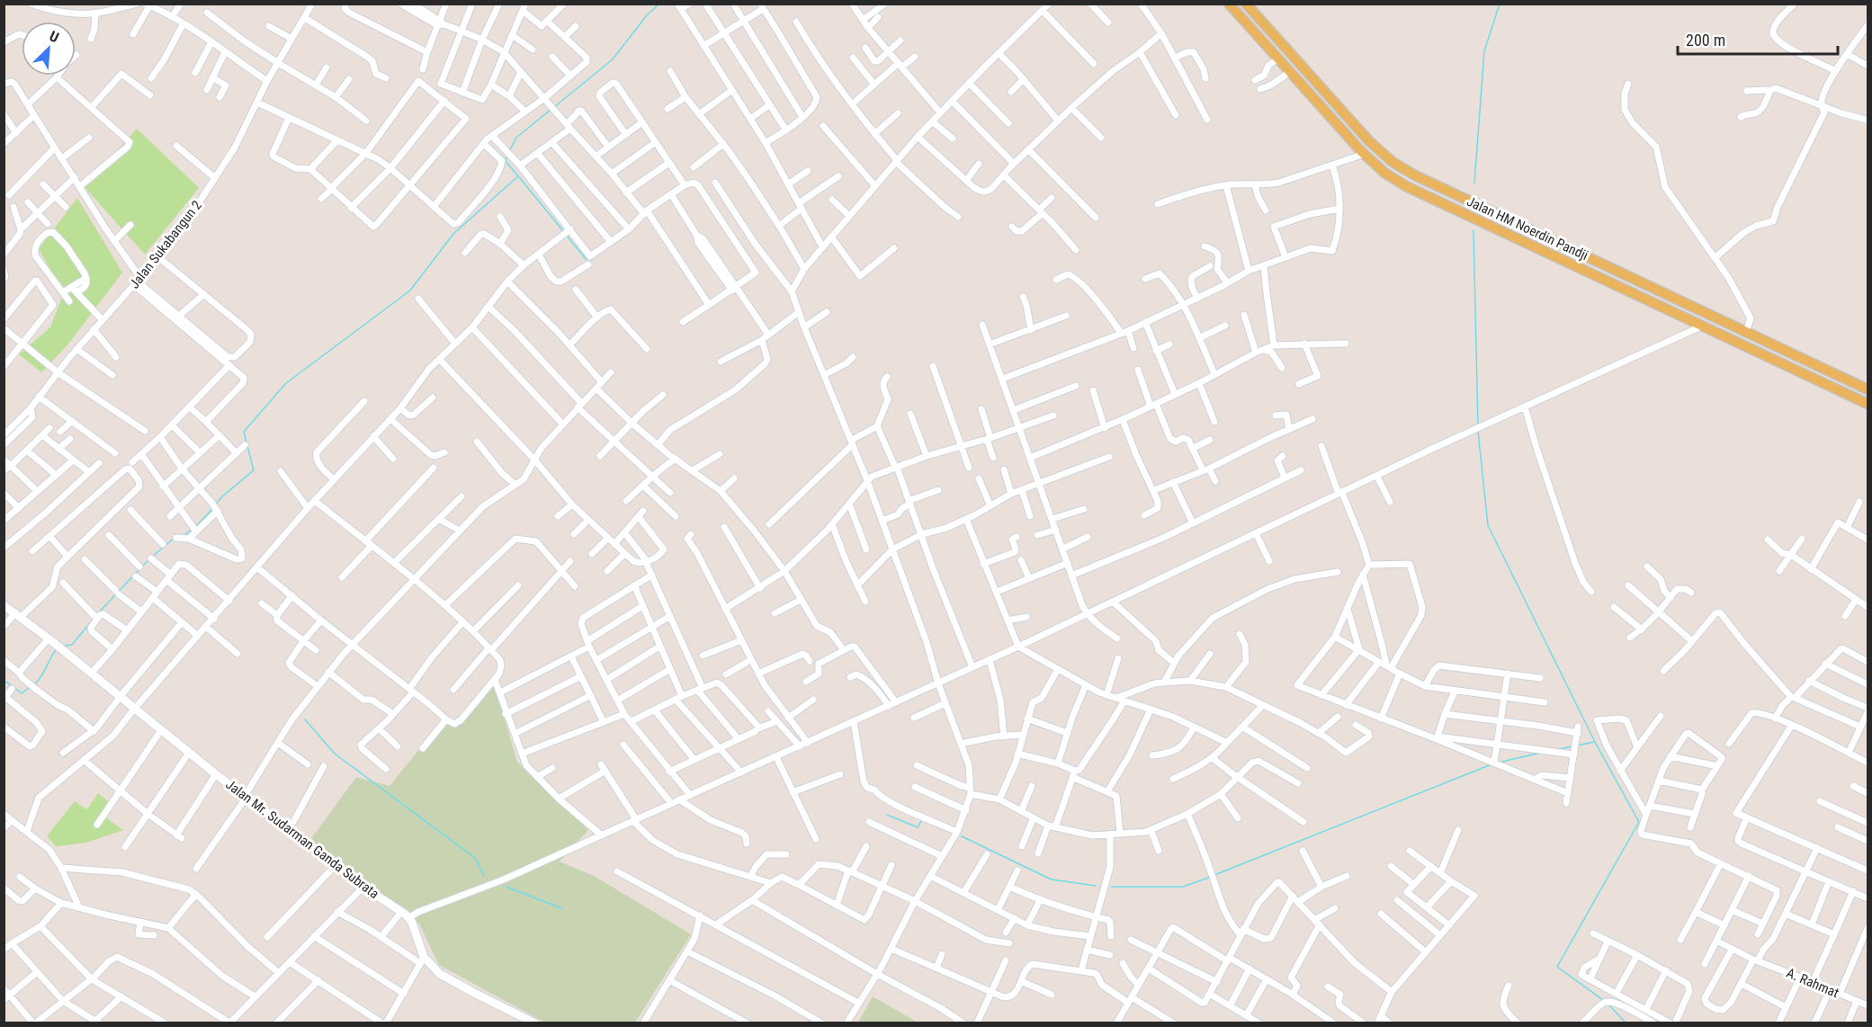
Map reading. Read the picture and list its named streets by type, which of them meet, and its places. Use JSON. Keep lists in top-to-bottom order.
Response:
{
  "streets": {
    "main road": ["Jalan HM Noerdin Pandji"],
    "street": ["Jalan Sukabangun 2", "Jalan Mr. Sudarman Ganda Subrata", "A. Rahmat"]
  },
  "scale_bar": "200 m",
  "north": "top right"
}
